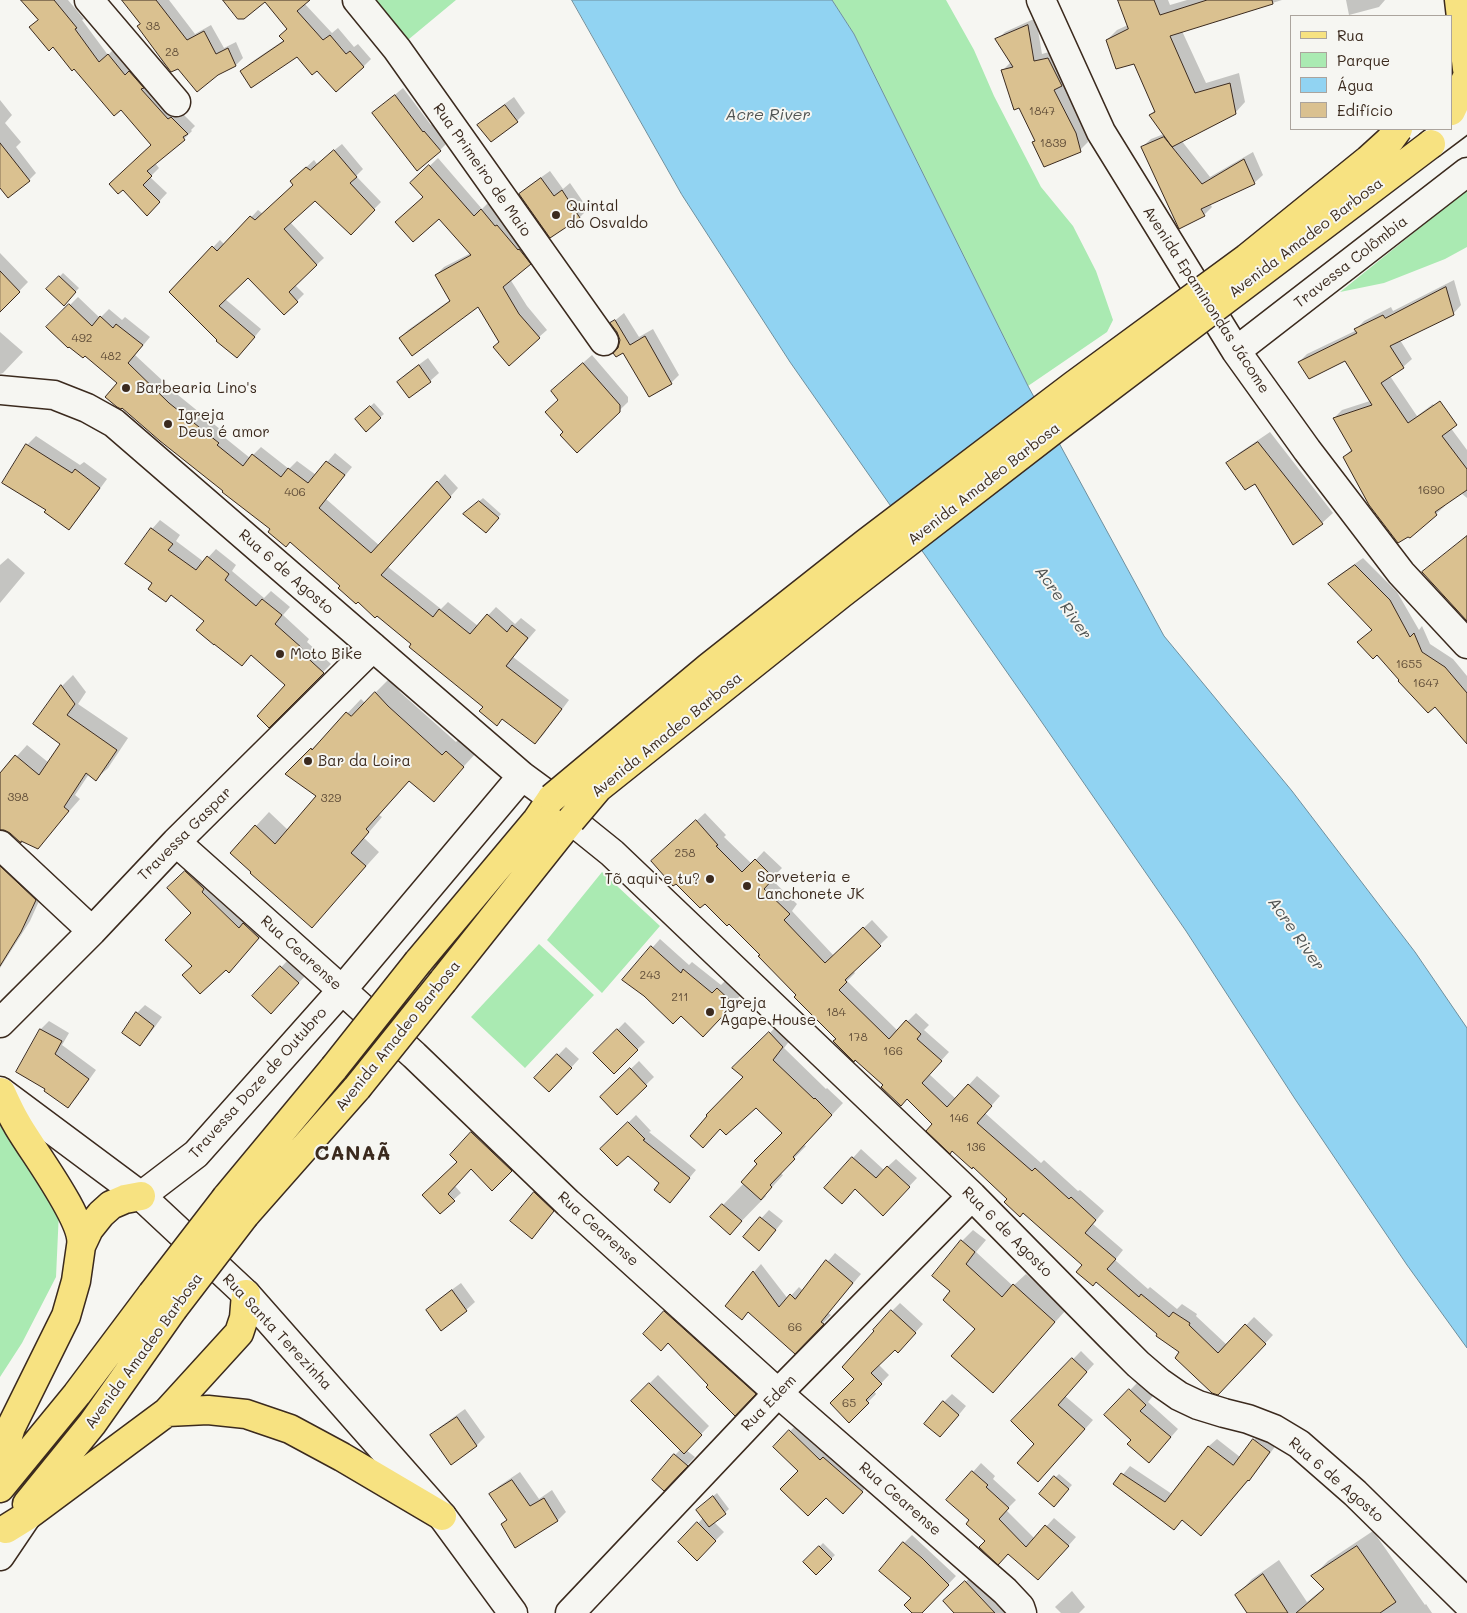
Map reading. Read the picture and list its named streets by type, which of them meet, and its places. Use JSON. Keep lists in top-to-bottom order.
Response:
{
  "streets": {
    "main road": ["Avenida Amadeo Barbosa"],
    "street": [
      "Rua Primeiro de Maio",
      "Travessa Colômbia",
      "Avenida Epaminondas Jácome",
      "Rua 6 de Agosto",
      "Travessa Gaspar",
      "Rua Cearense",
      "Travessa Doze de Outubro",
      "Rua Santa Terezinha",
      "Rua Edem"
    ]
  },
  "crossings": [
    ["Avenida Amadeo Barbosa", "Rua 6 de Agosto"],
    ["Travessa Colômbia", "Avenida Epaminondas Jácome"],
    ["Rua 6 de Agosto", "Travessa Gaspar"],
    ["Rua 6 de Agosto", "Travessa Doze de Outubro"],
    ["Rua 6 de Agosto", "Rua Edem"],
    ["Travessa Gaspar", "Rua Cearense"],
    ["Rua Cearense", "Travessa Doze de Outubro"],
    ["Rua Cearense", "Rua Edem"],
    ["Travessa Doze de Outubro", "Rua Santa Terezinha"]
  ],
  "districts": ["CANAÃ"],
  "water": ["Acre River"],
  "places": [
    "Quintal do Osvaldo",
    "Barbearia Lino's",
    "Igreja Deus é amor",
    "Moto Bike",
    "Bar da Loira",
    "Tõ aqui e tu?",
    "Sorveteria e Lanchonete JK",
    "Igreja Ágape House"
  ],
  "house_numbers": [
    "38",
    "28",
    "1847",
    "1839",
    "492",
    "482",
    "1690",
    "406",
    "1655",
    "1647",
    "398",
    "329",
    "258",
    "243",
    "211",
    "184",
    "178",
    "166",
    "146",
    "136",
    "66",
    "65"
  ],
  "legend": [
    "Rua",
    "Parque",
    "Água",
    "Edifício"
  ]
}
